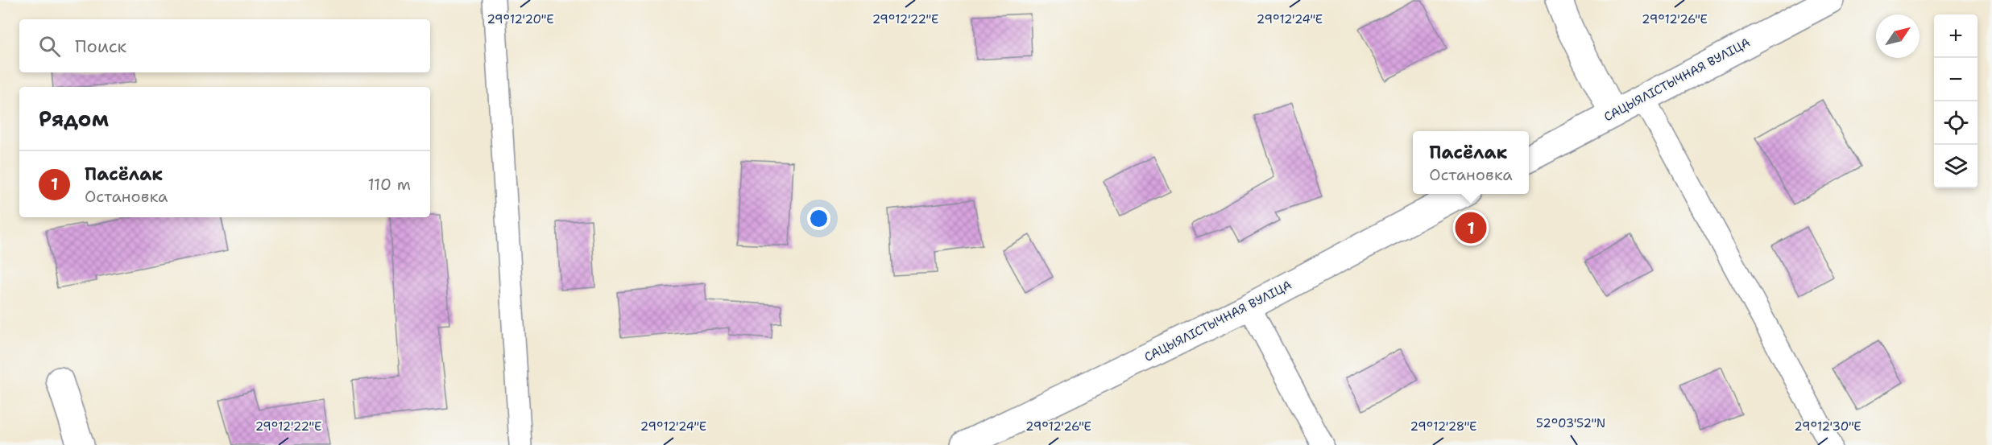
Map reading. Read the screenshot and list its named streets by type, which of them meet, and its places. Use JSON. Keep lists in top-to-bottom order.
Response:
{
  "streets": {
    "main road": ["САЦЫЯЛІСТЫЧНАЯ ВУЛІЦА"]
  },
  "north": "top right",
  "page": {
    "map_buttons": ["+", "−"],
    "search": "Поиск",
    "heading": "Рядом",
    "popup": ["Пасёлак", "Остановка"],
    "list": [
      {
        "mark": "1",
        "name": "Пасёлак",
        "note": "Остановка",
        "value": "110 m"
      }
    ],
    "pins": "1"
  },
  "coordinates": [
    "29°12'20\"E",
    "29°12'22\"E",
    "29°12'24\"E",
    "29°12'26\"E",
    "52°03'52\"N",
    "29°12'28\"E",
    "29°12'30\"E"
  ]
}
